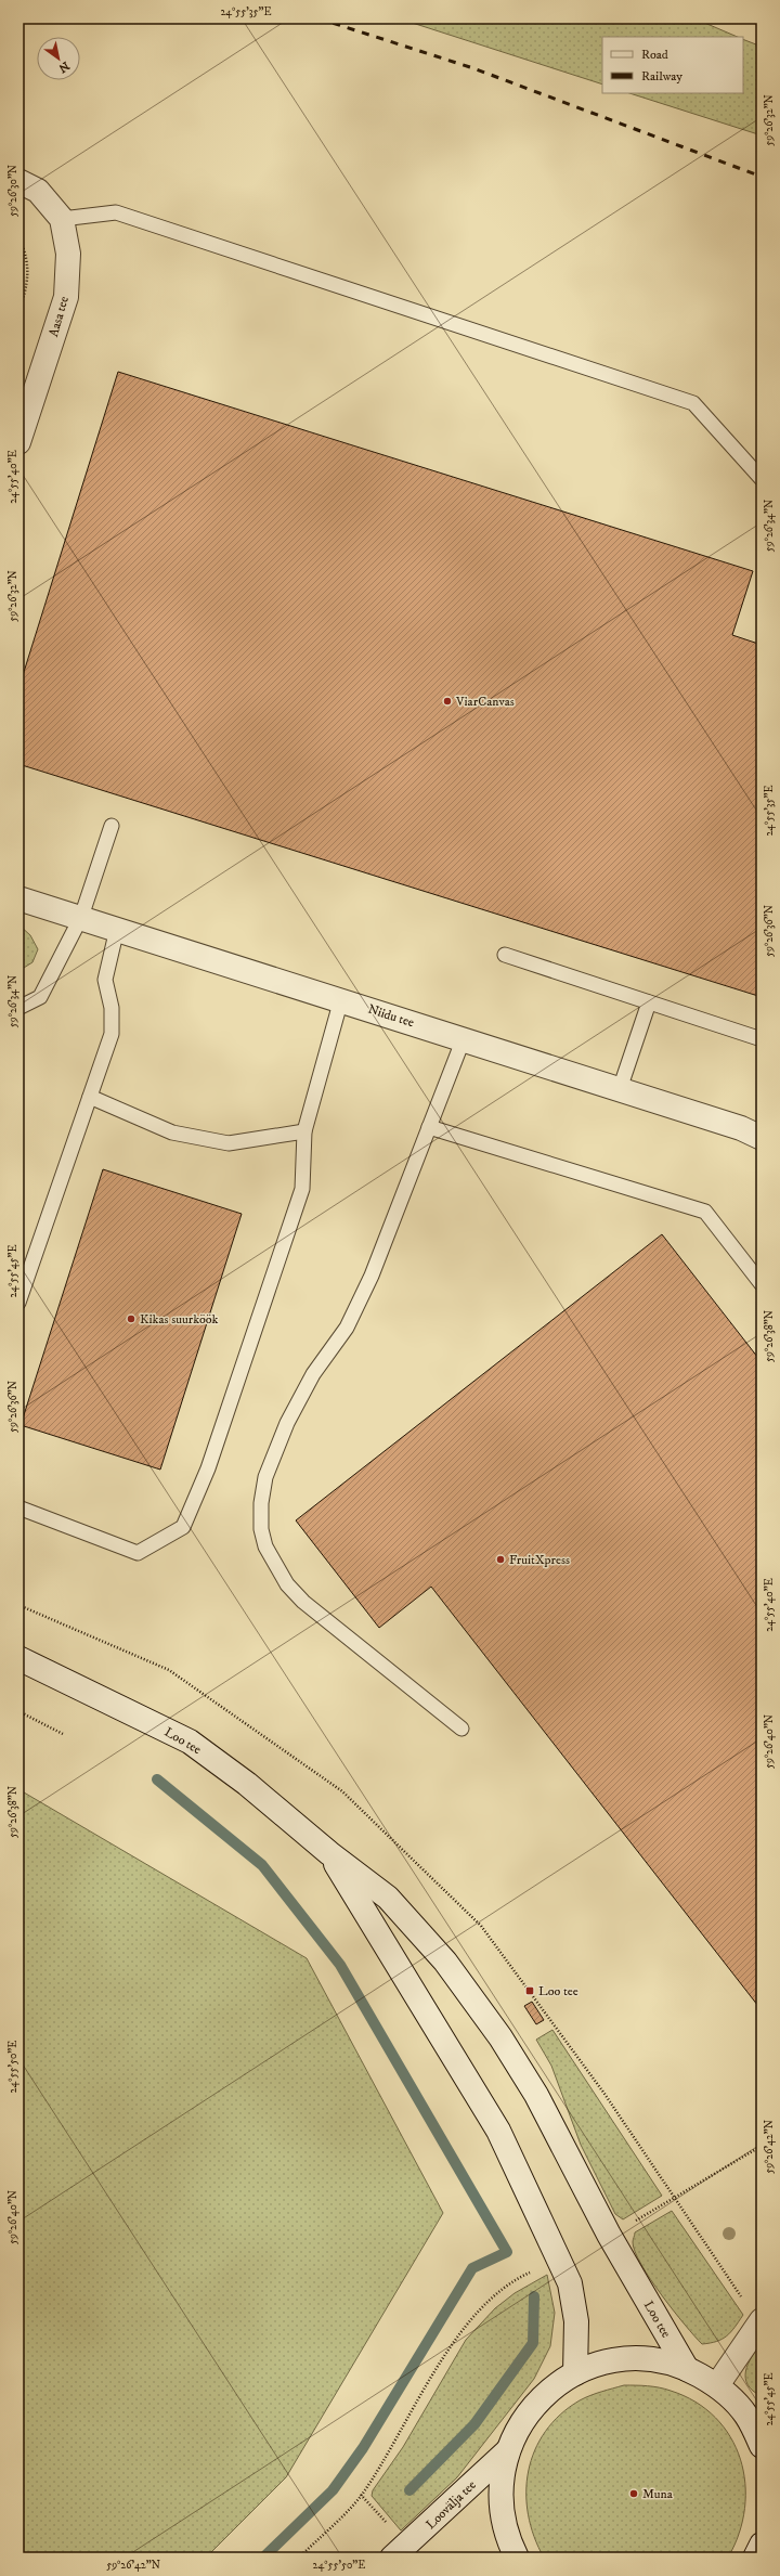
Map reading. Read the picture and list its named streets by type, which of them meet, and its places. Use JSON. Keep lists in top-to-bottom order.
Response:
{
  "streets": {
    "street": [
      "Aasa tee",
      "Niidu tee",
      "Loo tee",
      "Loovälja tee"
    ]
  },
  "places": {
    "other": [
      "ViarCanvas",
      "Kikas suurköök",
      "FruitXpress",
      "Muna"
    ],
    "transit": ["Loo tee"]
  },
  "legend": ["Road", "Railway"],
  "north": "bottom right",
  "coordinates": [
    "24°55'35\"E",
    "59°26'32\"N",
    "59°26'30\"N",
    "24°55'40\"E",
    "59°26'34\"N",
    "59°26'36\"N",
    "24°55'45\"E",
    "59°26'38\"N",
    "59°26'40\"N",
    "24°55'50\"E",
    "59°26'42\"N"
  ]
}
